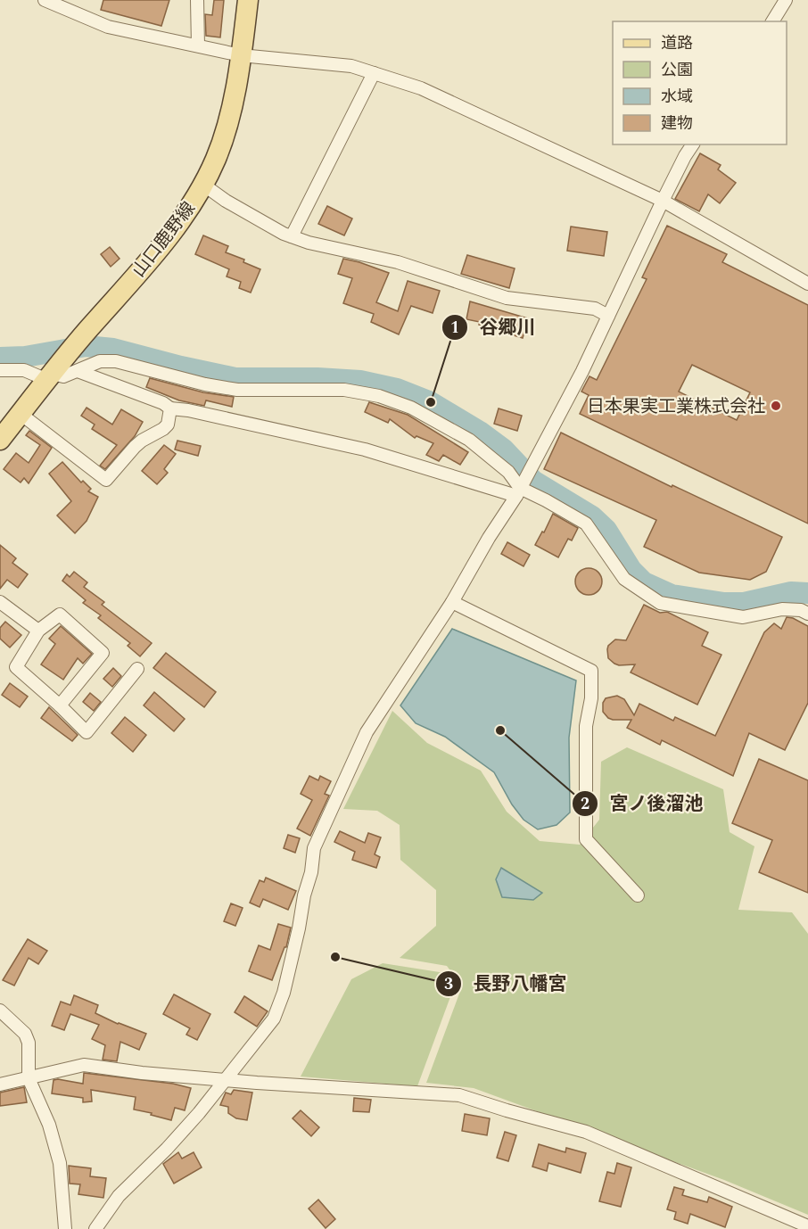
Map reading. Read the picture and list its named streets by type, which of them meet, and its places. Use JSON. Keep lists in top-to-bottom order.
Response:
{
  "streets": {
    "main road": ["山口鹿野線"]
  },
  "places": [
    "谷郷川",
    "日本果実工業株式会社",
    "宮ノ後溜池",
    "長野八幡宮"
  ],
  "legend": [
    "道路",
    "公園",
    "水域",
    "建物"
  ]
}
